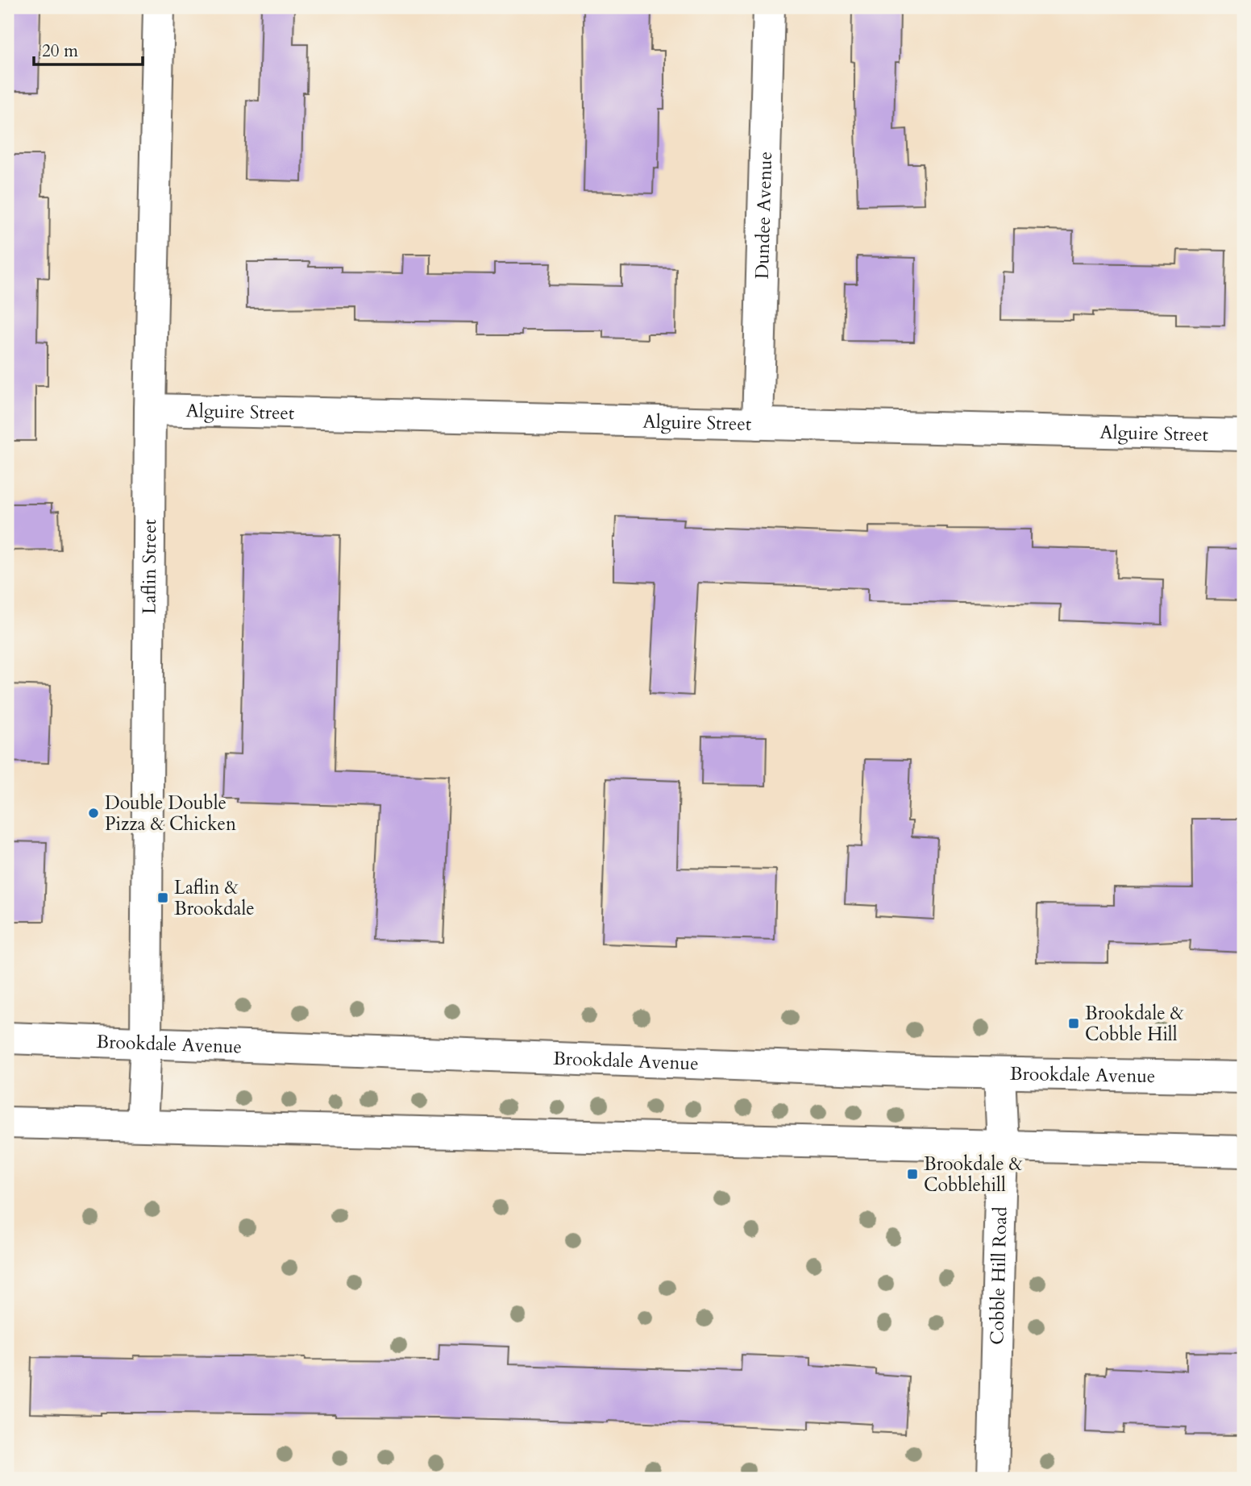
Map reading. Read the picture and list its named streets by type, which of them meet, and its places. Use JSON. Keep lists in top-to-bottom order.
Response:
{
  "streets": {
    "street": [
      "Dundee Avenue",
      "Alguire Street",
      "Laflin Street",
      "Brookdale Avenue",
      "Cobble Hill Road"
    ]
  },
  "crossings": [
    ["Dundee Avenue", "Alguire Street"],
    ["Alguire Street", "Laflin Street"],
    ["Laflin Street", "Brookdale Avenue"],
    ["Brookdale Avenue", "Cobble Hill Road"]
  ],
  "places": {
    "other": ["Double Double Pizza & Chicken"],
    "transit": ["Laflin & Brookdale", "Brookdale & Cobble Hill", "Brookdale & Cobblehill"]
  },
  "scale_bar": "20 m"
}
